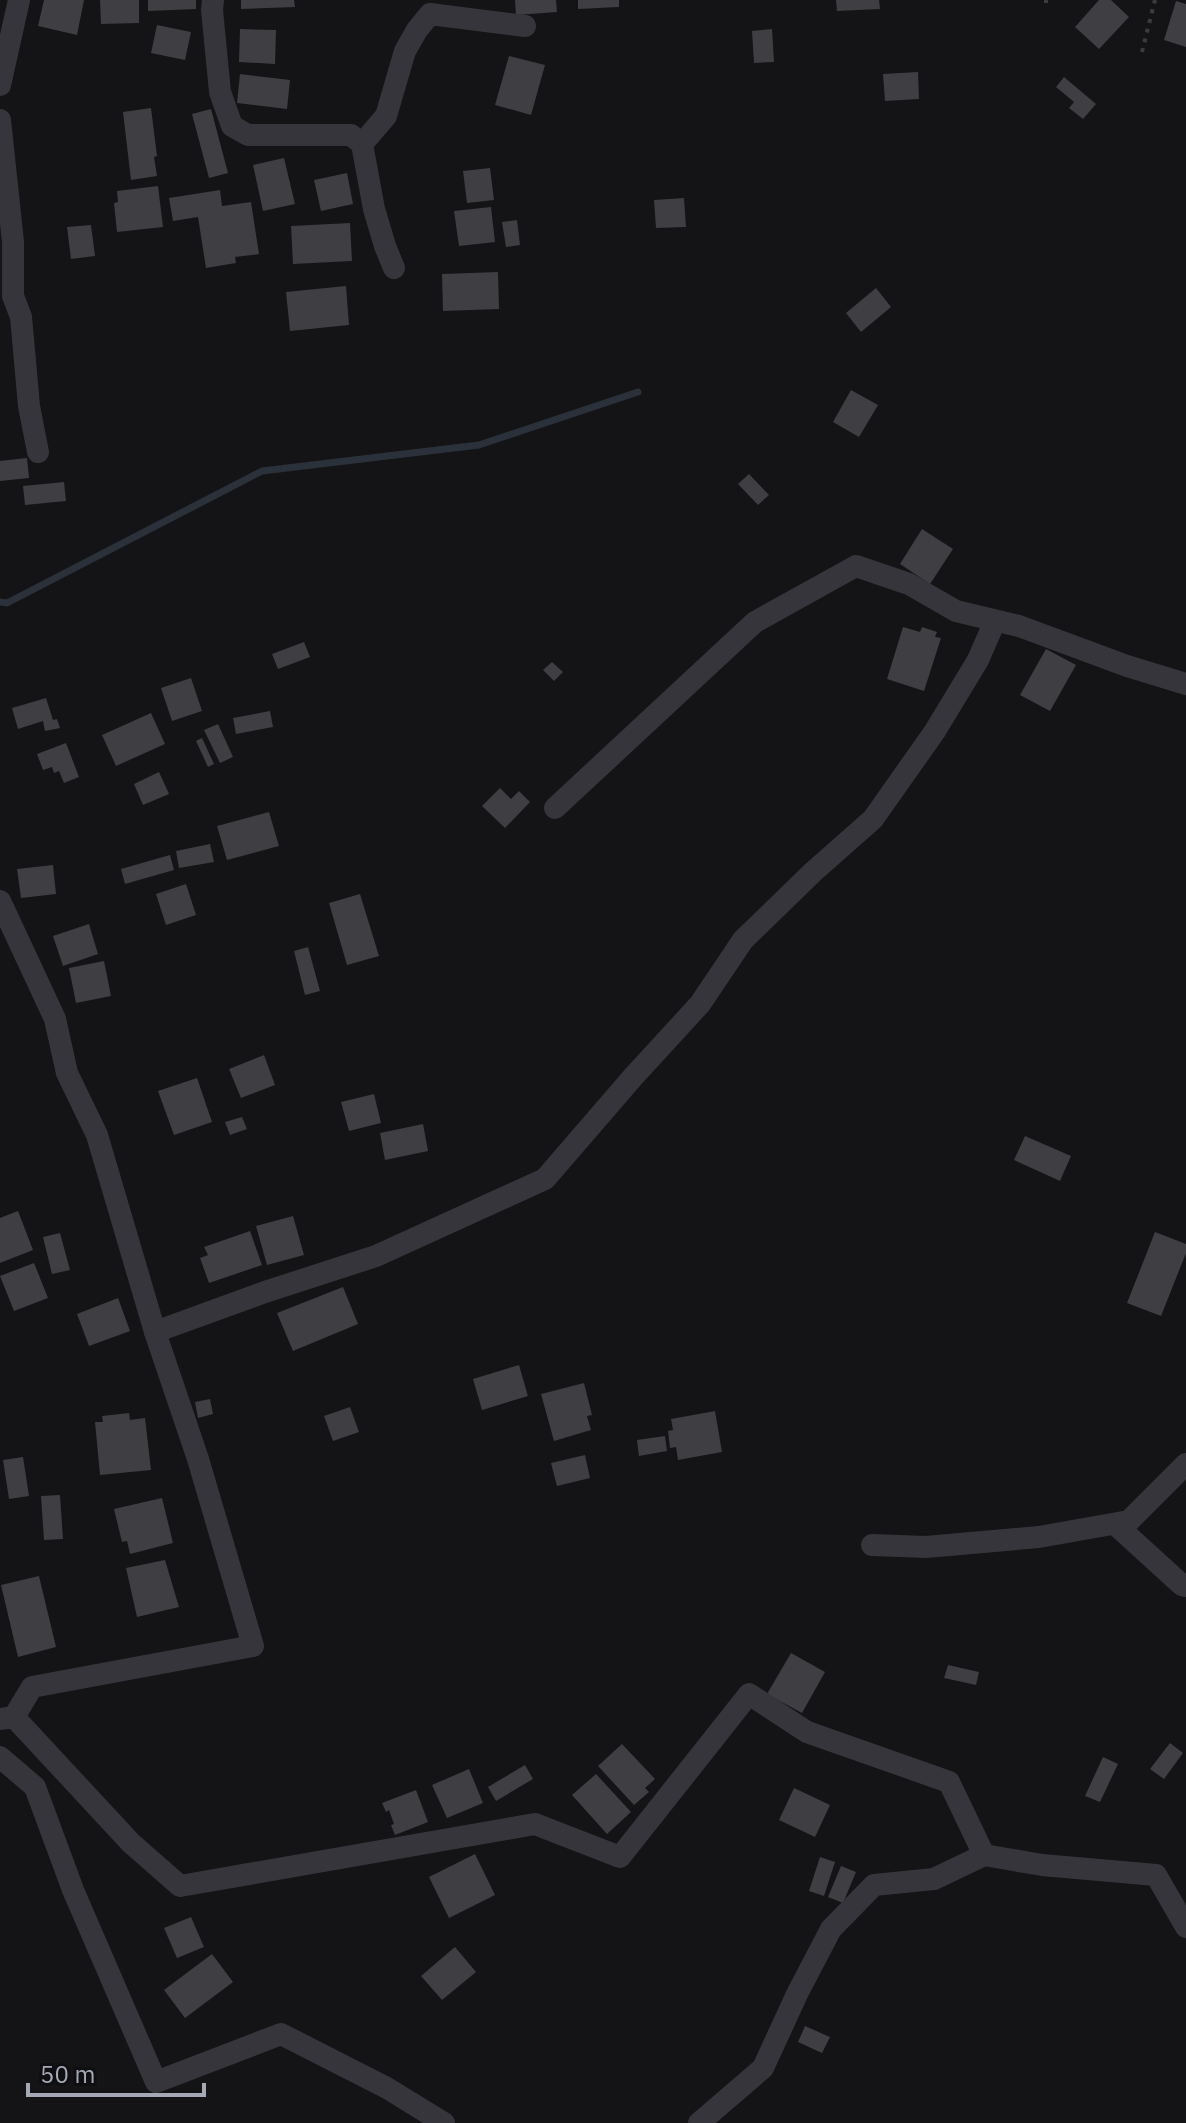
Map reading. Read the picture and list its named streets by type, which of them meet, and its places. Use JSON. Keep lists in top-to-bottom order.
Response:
{
  "scale_bar": "50 m"
}
